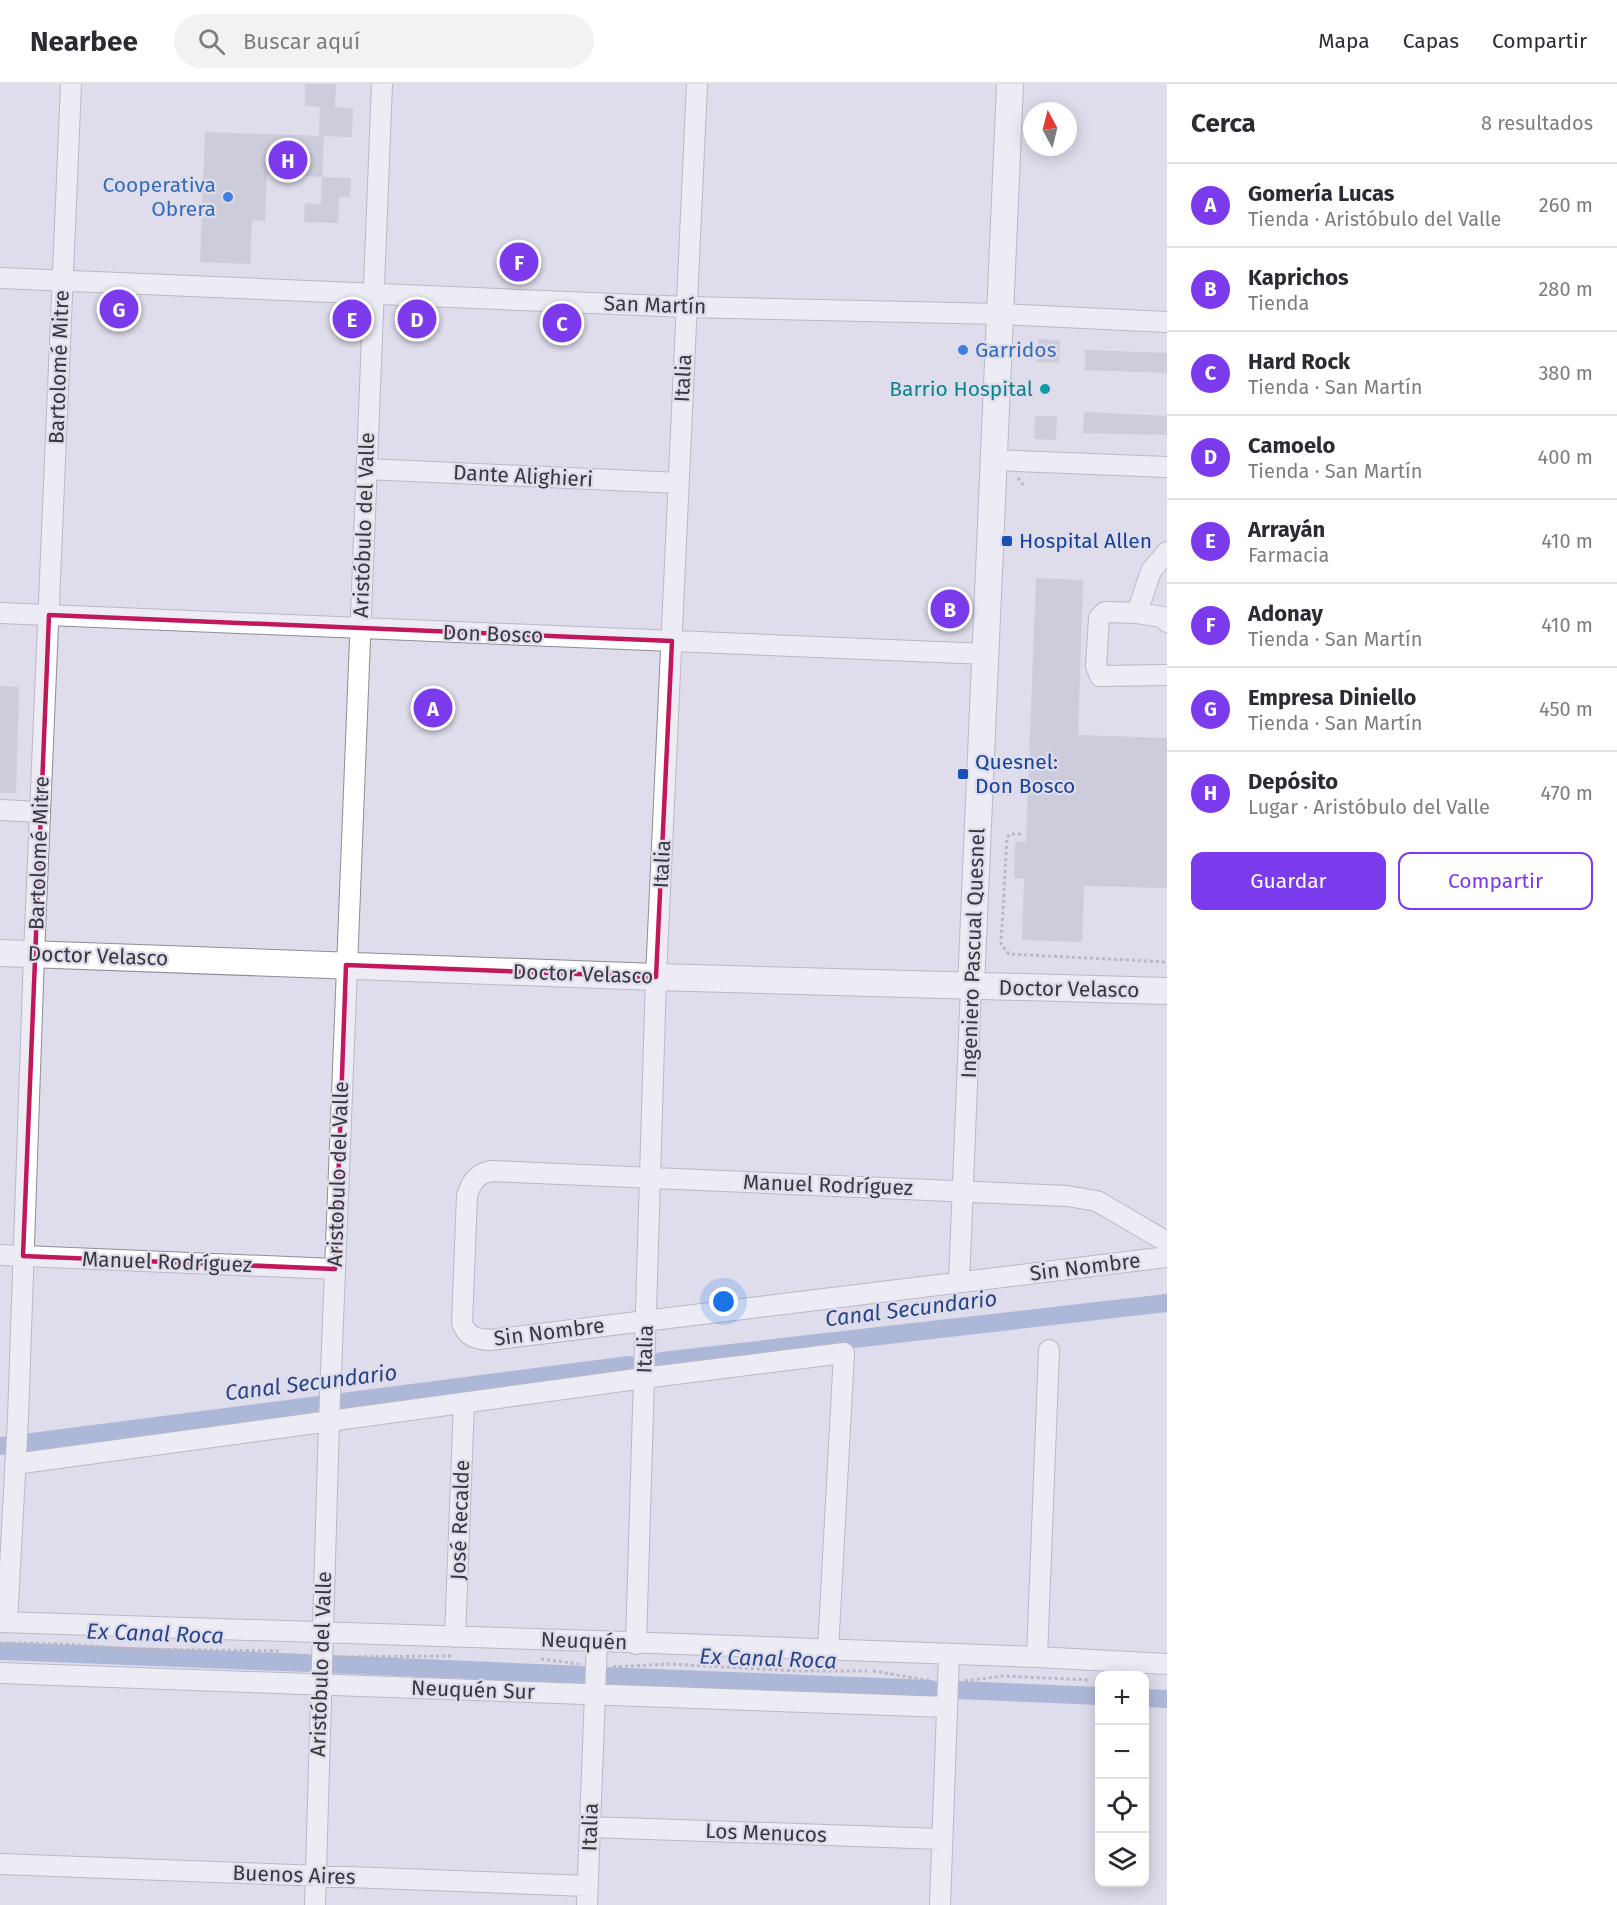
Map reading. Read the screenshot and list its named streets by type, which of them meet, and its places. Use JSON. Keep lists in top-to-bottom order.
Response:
{
  "streets": {
    "main road": ["Ingeniero Pascual Quesnel", "Doctor Velasco"],
    "street": [
      "San Martín",
      "Bartolomé Mitre",
      "Italia",
      "Dante Alighieri",
      "Aristóbulo del Valle",
      "Don Bosco",
      "Aristobulo del Valle",
      "Manuel Rodríguez",
      "Sin Nombre",
      "José Recalde",
      "Neuquén",
      "Neuquén Sur",
      "Los Menucos",
      "Buenos Aires"
    ]
  },
  "crossings": [
    ["San Martín", "Bartolomé Mitre"],
    ["San Martín", "Italia"],
    ["San Martín", "Aristóbulo del Valle"],
    ["San Martín", "Ingeniero Pascual Quesnel"],
    ["Bartolomé Mitre", "Don Bosco"],
    ["Bartolomé Mitre", "Doctor Velasco"],
    ["Bartolomé Mitre", "Manuel Rodríguez"],
    ["Bartolomé Mitre", "Neuquén"],
    ["Italia", "Dante Alighieri"],
    ["Italia", "Don Bosco"],
    ["Italia", "Doctor Velasco"],
    ["Italia", "Manuel Rodríguez"],
    ["Italia", "Sin Nombre"],
    ["Italia", "Neuquén"],
    ["Italia", "Neuquén Sur"],
    ["Italia", "Los Menucos"],
    ["Italia", "Buenos Aires"],
    ["Dante Alighieri", "Aristóbulo del Valle"],
    ["Aristóbulo del Valle", "Don Bosco"],
    ["Aristóbulo del Valle", "Doctor Velasco"],
    ["Aristóbulo del Valle", "Aristobulo del Valle"],
    ["Aristóbulo del Valle", "Neuquén"],
    ["Aristóbulo del Valle", "Neuquén Sur"],
    ["Aristóbulo del Valle", "Buenos Aires"],
    ["Don Bosco", "Ingeniero Pascual Quesnel"],
    ["Ingeniero Pascual Quesnel", "Doctor Velasco"],
    ["Ingeniero Pascual Quesnel", "Manuel Rodríguez"],
    ["Ingeniero Pascual Quesnel", "Sin Nombre"],
    ["Doctor Velasco", "Aristobulo del Valle"],
    ["Aristobulo del Valle", "Manuel Rodríguez"],
    ["Manuel Rodríguez", "Sin Nombre"],
    ["José Recalde", "Neuquén"]
  ],
  "water": ["Canal Secundario", "Ex Canal Roca"],
  "places": {
    "other": ["Cooperativa Obrera", "Garridos", "Barrio Hospital"],
    "transit": ["Hospital Allen", "Quesnel: Don Bosco"]
  },
  "north": "top",
  "page": {
    "header": "Nearbee",
    "search": "Buscar aquí",
    "nav": ["Mapa", "Capas", "Compartir"],
    "heading": ["Cerca", "8 resultados"],
    "pins": [
      "H",
      "F",
      "G",
      "D",
      "E",
      "C",
      "B",
      "A"
    ],
    "list": [
      {
        "mark": "A",
        "name": "Gomería Lucas",
        "note": "Tienda · Aristóbulo del Valle",
        "value": "260 m"
      },
      {
        "mark": "B",
        "name": "Kaprichos",
        "note": "Tienda",
        "value": "280 m"
      },
      {
        "mark": "C",
        "name": "Hard Rock",
        "note": "Tienda · San Martín",
        "value": "380 m"
      },
      {
        "mark": "D",
        "name": "Camoelo",
        "note": "Tienda · San Martín",
        "value": "400 m"
      },
      {
        "mark": "E",
        "name": "Arrayán",
        "note": "Farmacia",
        "value": "410 m"
      },
      {
        "mark": "F",
        "name": "Adonay",
        "note": "Tienda · San Martín",
        "value": "410 m"
      },
      {
        "mark": "G",
        "name": "Empresa Diniello",
        "note": "Tienda · San Martín",
        "value": "450 m"
      },
      {
        "mark": "H",
        "name": "Depósito",
        "note": "Lugar · Aristóbulo del Valle",
        "value": "470 m"
      }
    ],
    "buttons": ["Guardar", "Compartir"],
    "map_buttons": ["+", "−"]
  }
}
